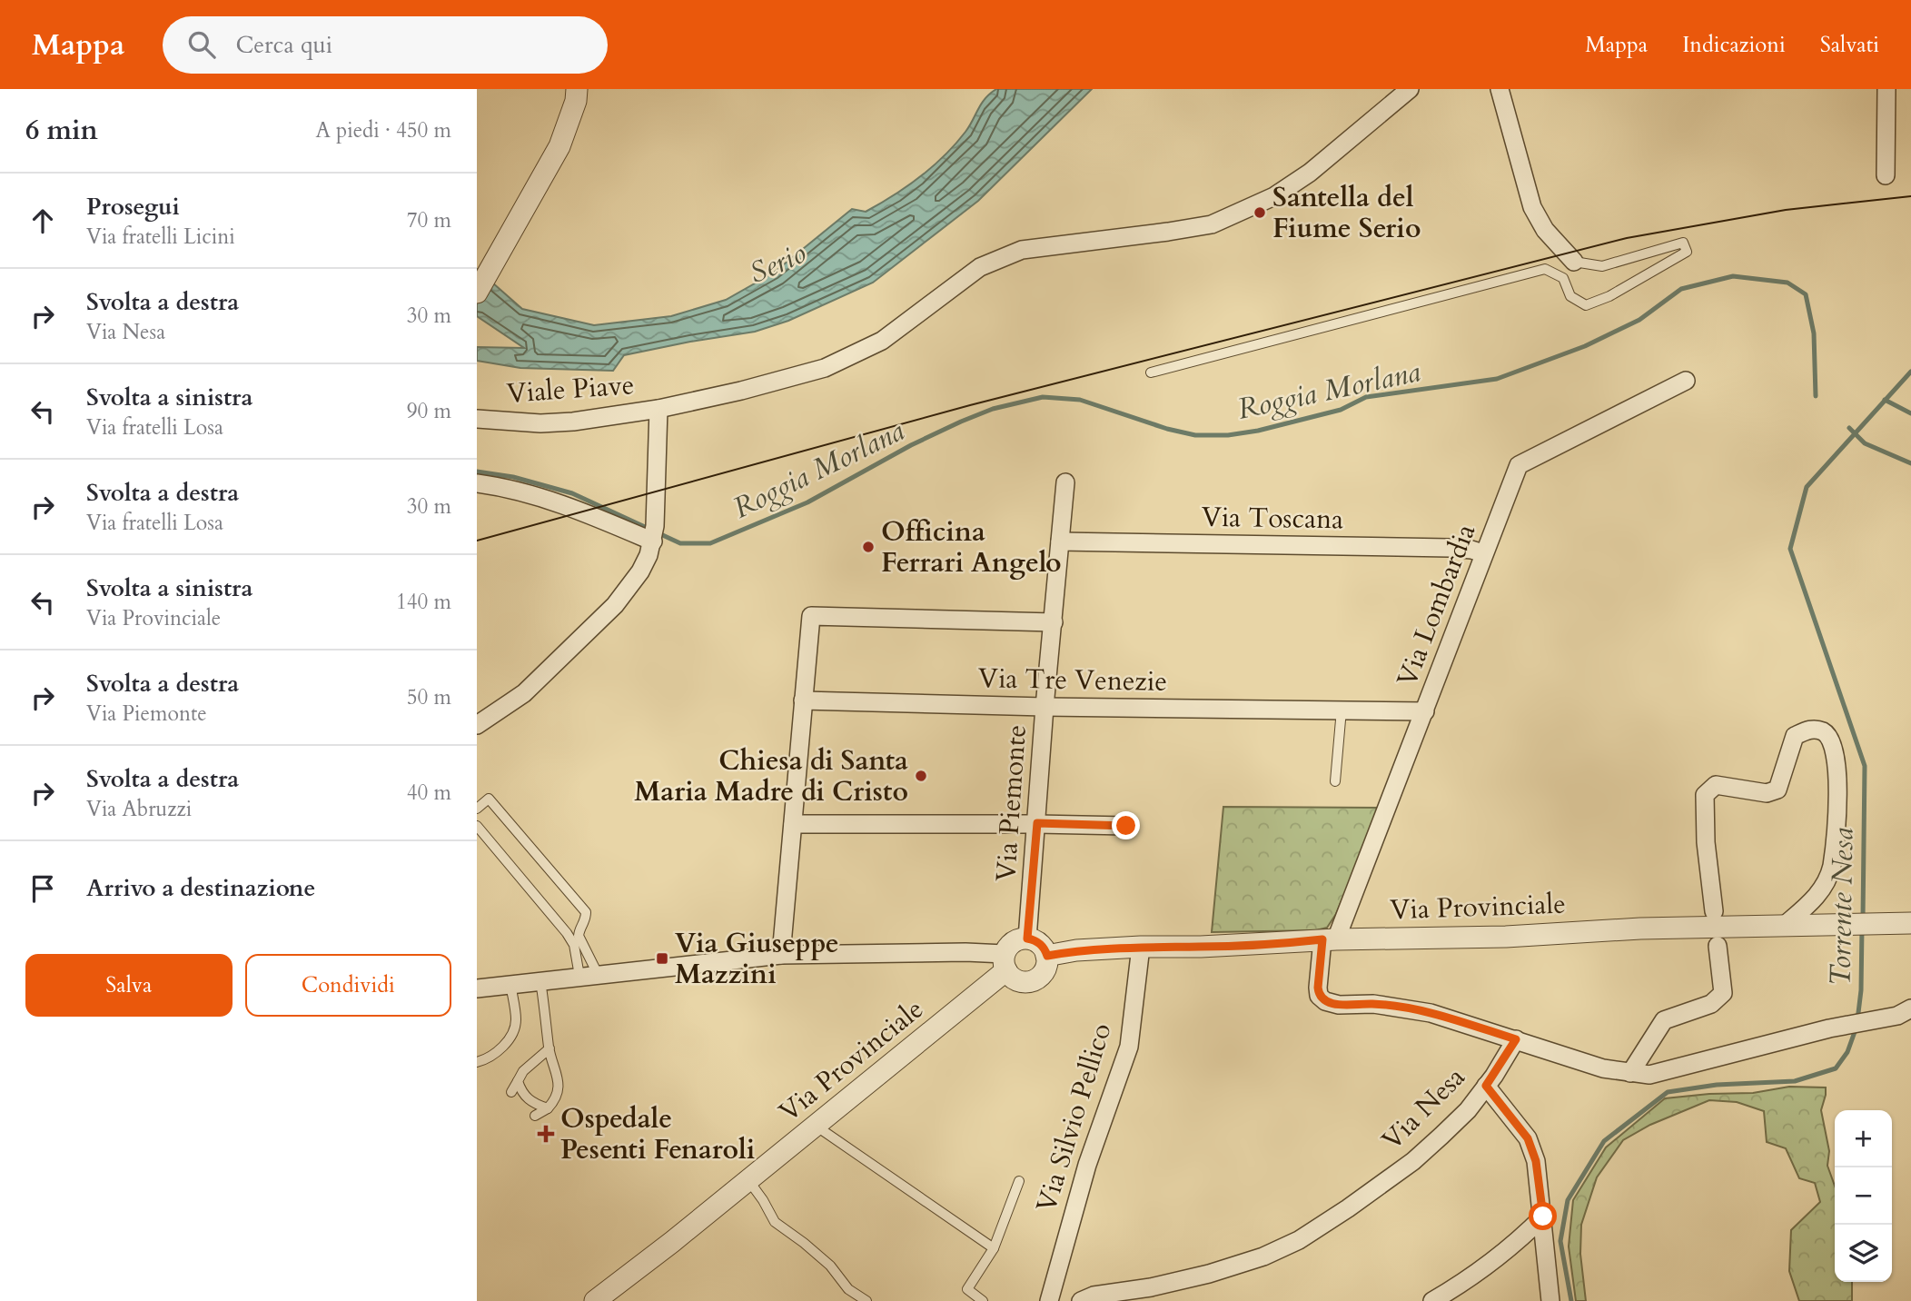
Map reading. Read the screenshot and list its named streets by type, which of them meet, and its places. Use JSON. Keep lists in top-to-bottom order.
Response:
{
  "streets": {
    "street": [
      "Viale Piave",
      "Via Toscana",
      "Via Lombardia",
      "Via Tre Venezie",
      "Via Piemonte",
      "Via Provinciale",
      "Via Nesa",
      "Via Silvio Pellico"
    ]
  },
  "crossings": [
    ["Via Toscana", "Via Lombardia"],
    ["Via Toscana", "Via Piemonte"],
    ["Via Lombardia", "Via Tre Venezie"],
    ["Via Lombardia", "Via Provinciale"],
    ["Via Lombardia", "Via Nesa"],
    ["Via Tre Venezie", "Via Piemonte"],
    ["Via Piemonte", "Via Provinciale"],
    ["Via Provinciale", "Via Silvio Pellico"]
  ],
  "water": ["Serio", "Roggia Morlana", "Torrente Nesa"],
  "places": {
    "other": ["Santella del Fiume Serio", "Officina Ferrari Angelo", "Chiesa di Santa Maria Madre di Cristo"],
    "transit": ["Via Giuseppe Mazzini"],
    "health": ["Ospedale Pesenti Fenaroli"]
  },
  "page": {
    "header": "Mappa",
    "search": "Cerca qui",
    "nav": ["Mappa", "Indicazioni", "Salvati"],
    "heading": ["6 min", "A piedi · 450 m"],
    "list": [
      ["Prosegui", "Via fratelli Licini", "70 m"],
      ["Svolta a destra", "Via Nesa", "30 m"],
      ["Svolta a sinistra", "Via fratelli Losa", "90 m"],
      ["Svolta a destra", "Via fratelli Losa", "30 m"],
      ["Svolta a sinistra", "Via Provinciale", "140 m"],
      ["Svolta a destra", "Via Piemonte", "50 m"],
      ["Svolta a destra", "Via Abruzzi", "40 m"],
      "Arrivo a destinazione"
    ],
    "buttons": ["Salva", "Condividi"],
    "map_buttons": ["+", "−"]
  }
}
